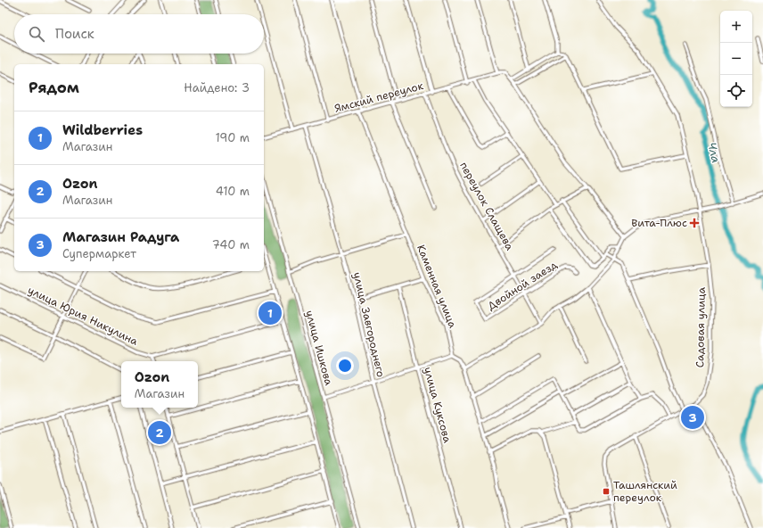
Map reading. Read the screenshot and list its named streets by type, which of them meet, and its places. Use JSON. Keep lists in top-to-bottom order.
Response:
{
  "streets": {
    "street": [
      "Ямский переулок",
      "переулок Слащева",
      "Двойной заезд",
      "Каменная улица",
      "улица Юрия Никулина",
      "улица Завгороднего",
      "Садовая улица",
      "улица Ишкова",
      "улица Куксова"
    ]
  },
  "crossings": [
    ["Ямский переулок", "переулок Слащева"],
    ["Ямский переулок", "Каменная улица"],
    ["Ямский переулок", "улица Завгороднего"],
    ["переулок Слащева", "Двойной заезд"]
  ],
  "water": ["Чла"],
  "places": {
    "health": ["Вита-Плюс"],
    "transit": ["Ташлянский переулок"]
  },
  "page": {
    "map_buttons": ["+", "−"],
    "search": "Поиск",
    "heading": ["Рядом", "Найдено: 3"],
    "list": [
      {
        "mark": "1",
        "name": "Wildberries",
        "note": "Магазин",
        "value": "190 m"
      },
      {
        "mark": "2",
        "name": "Ozon",
        "note": "Магазин",
        "value": "410 m"
      },
      {
        "mark": "3",
        "name": "Магазин Радуга",
        "note": "Супермаркет",
        "value": "740 m"
      }
    ],
    "pins": ["1", "3", "2"],
    "popup": ["Ozon", "Магазин"]
  }
}
